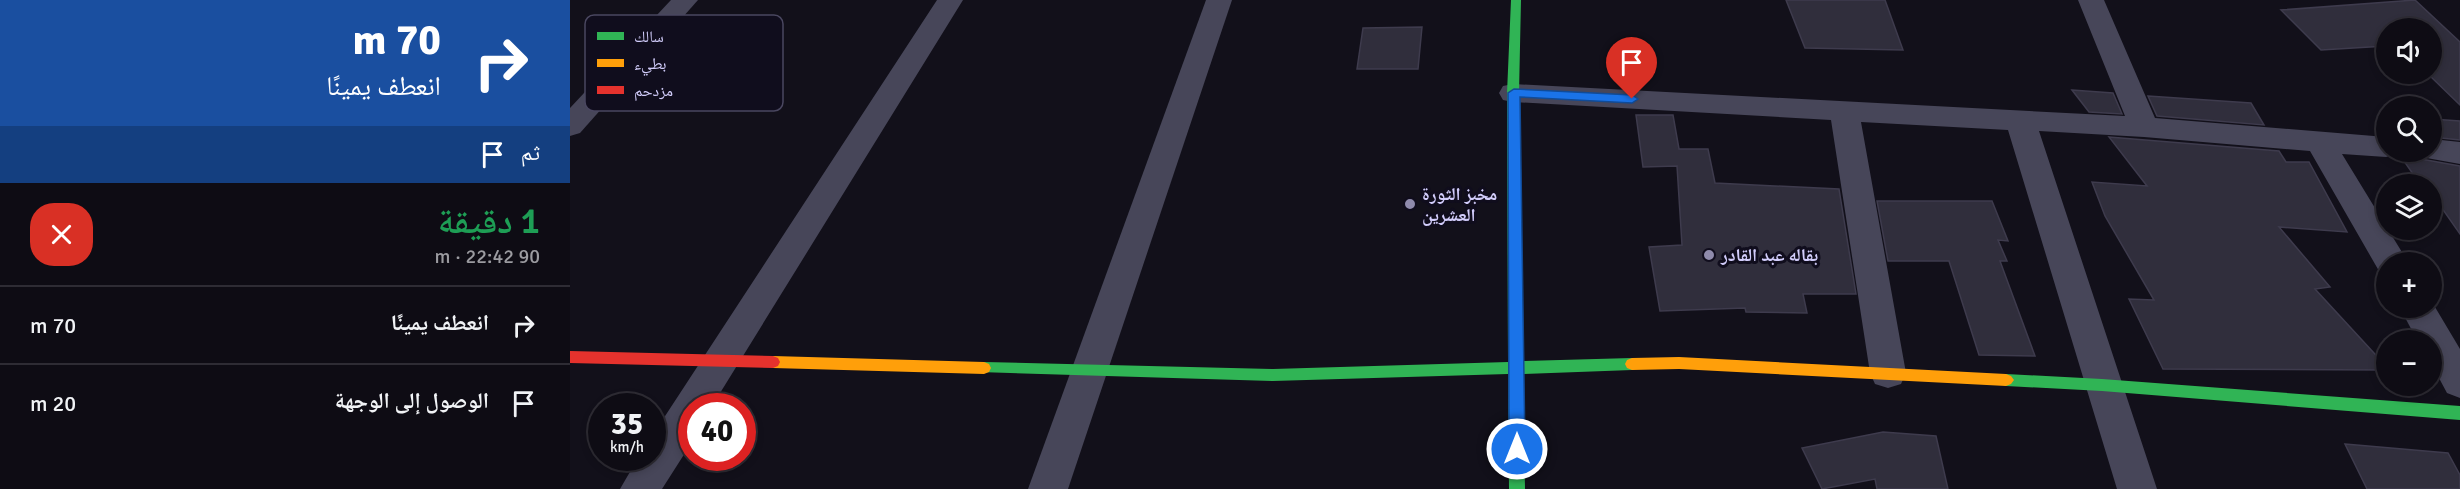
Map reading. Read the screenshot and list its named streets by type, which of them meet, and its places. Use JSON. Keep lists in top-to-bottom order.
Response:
{
  "places": ["مخبز الثورة العشرين", "بقاله عبد القادر"],
  "legend": ["سالك", "بطيء", "مزدحم"],
  "page": {
    "turn": ["70 m", "انعطف يمينًا"],
    "map_buttons": ["+", "−"],
    "then": "ثم",
    "heading": ["1 دقيقة", "90 m · 22:42"],
    "list": [
      {
        "name": "انعطف يمينًا",
        "value": "70 m"
      },
      {
        "name": "الوصول إلى الوجهة",
        "value": "20 m"
      }
    ],
    "speed": "35 km/h",
    "limit": "40"
  }
}
